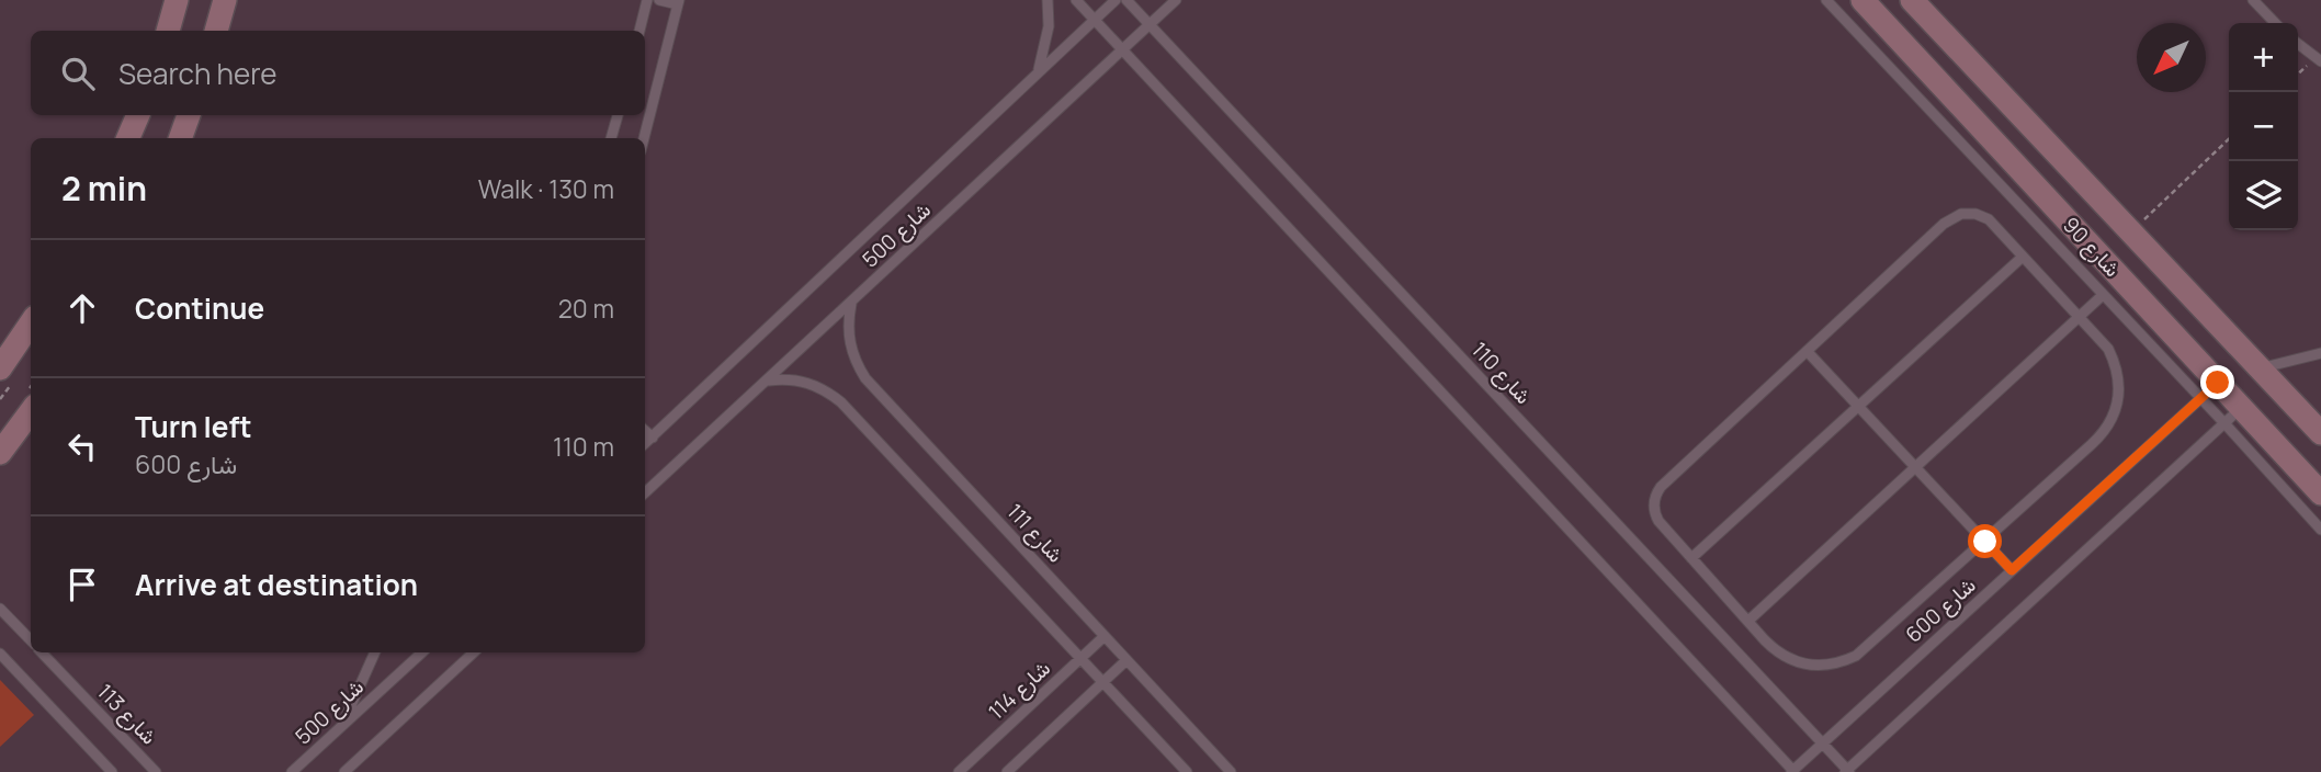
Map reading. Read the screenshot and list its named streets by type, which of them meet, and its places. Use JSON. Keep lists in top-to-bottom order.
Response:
{
  "streets": {
    "street": ["شارع 90"],
    "lane": [
      "شارع 500",
      "شارع 110",
      "شارع 111",
      "شارع 600",
      "شارع 114",
      "شارع 113"
    ]
  },
  "crossings": [
    ["شارع 500", "شارع 110"],
    ["شارع 500", "شارع 111"],
    ["شارع 90", "شارع 600"],
    ["شارع 110", "شارع 600"],
    ["شارع 111", "شارع 114"]
  ],
  "north": "bottom left",
  "page": {
    "map_buttons": ["+", "−"],
    "search": "Search here",
    "heading": ["2 min", "Walk · 130 m"],
    "list": [
      ["Continue", "20 m"],
      ["Turn left", "شارع 600", "110 m"],
      "Arrive at destination"
    ]
  }
}
